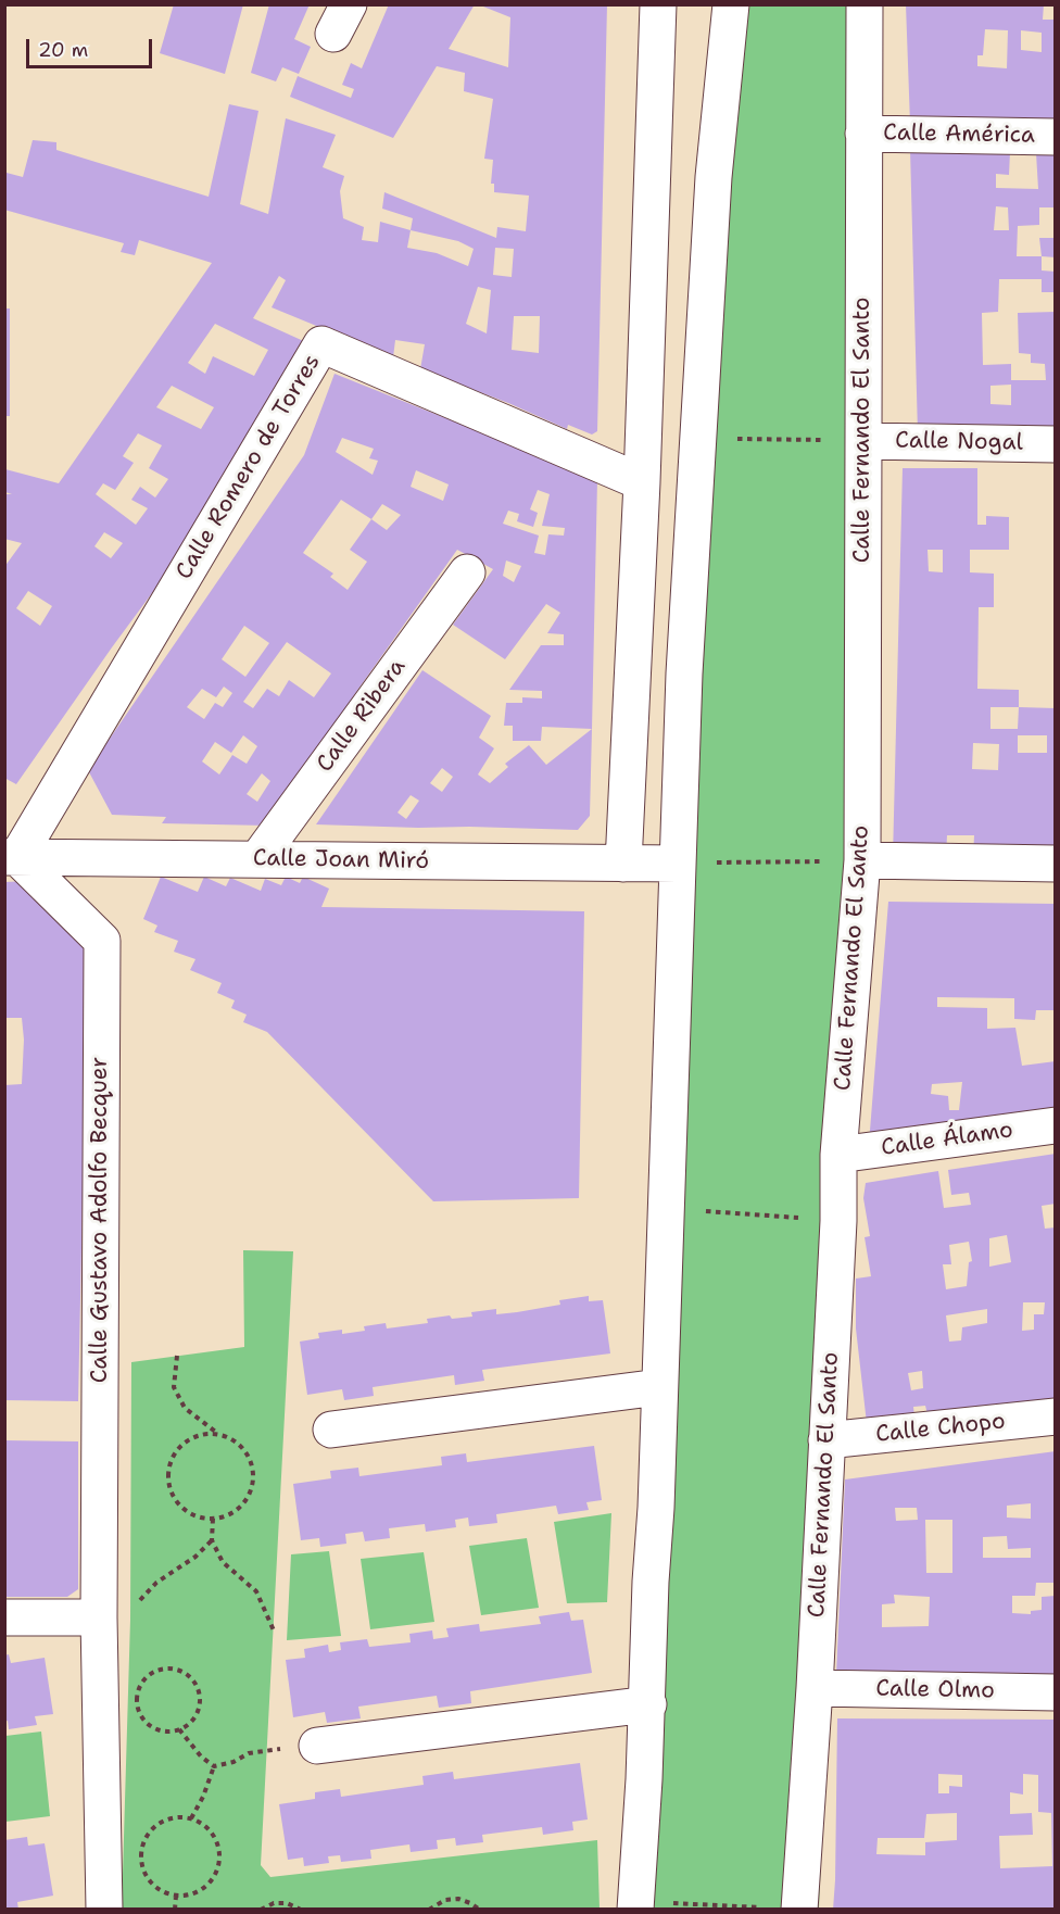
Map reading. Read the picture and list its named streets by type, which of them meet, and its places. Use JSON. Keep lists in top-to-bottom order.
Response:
{
  "streets": {
    "street": [
      "Calle América",
      "Calle Fernando El Santo",
      "Calle Nogal",
      "Calle Romero de Torres",
      "Calle Ribera",
      "Calle Joan Miró",
      "Calle Álamo",
      "Calle Gustavo Adolfo Becquer",
      "Calle Chopo",
      "Calle Olmo"
    ]
  },
  "crossings": [
    ["Calle América", "Calle Fernando El Santo"],
    ["Calle Fernando El Santo", "Calle Nogal"],
    ["Calle Fernando El Santo", "Calle Álamo"],
    ["Calle Fernando El Santo", "Calle Chopo"],
    ["Calle Fernando El Santo", "Calle Olmo"],
    ["Calle Romero de Torres", "Calle Joan Miró"],
    ["Calle Romero de Torres", "Calle Gustavo Adolfo Becquer"],
    ["Calle Ribera", "Calle Joan Miró"],
    ["Calle Joan Miró", "Calle Gustavo Adolfo Becquer"]
  ],
  "scale_bar": "20 m"
}
